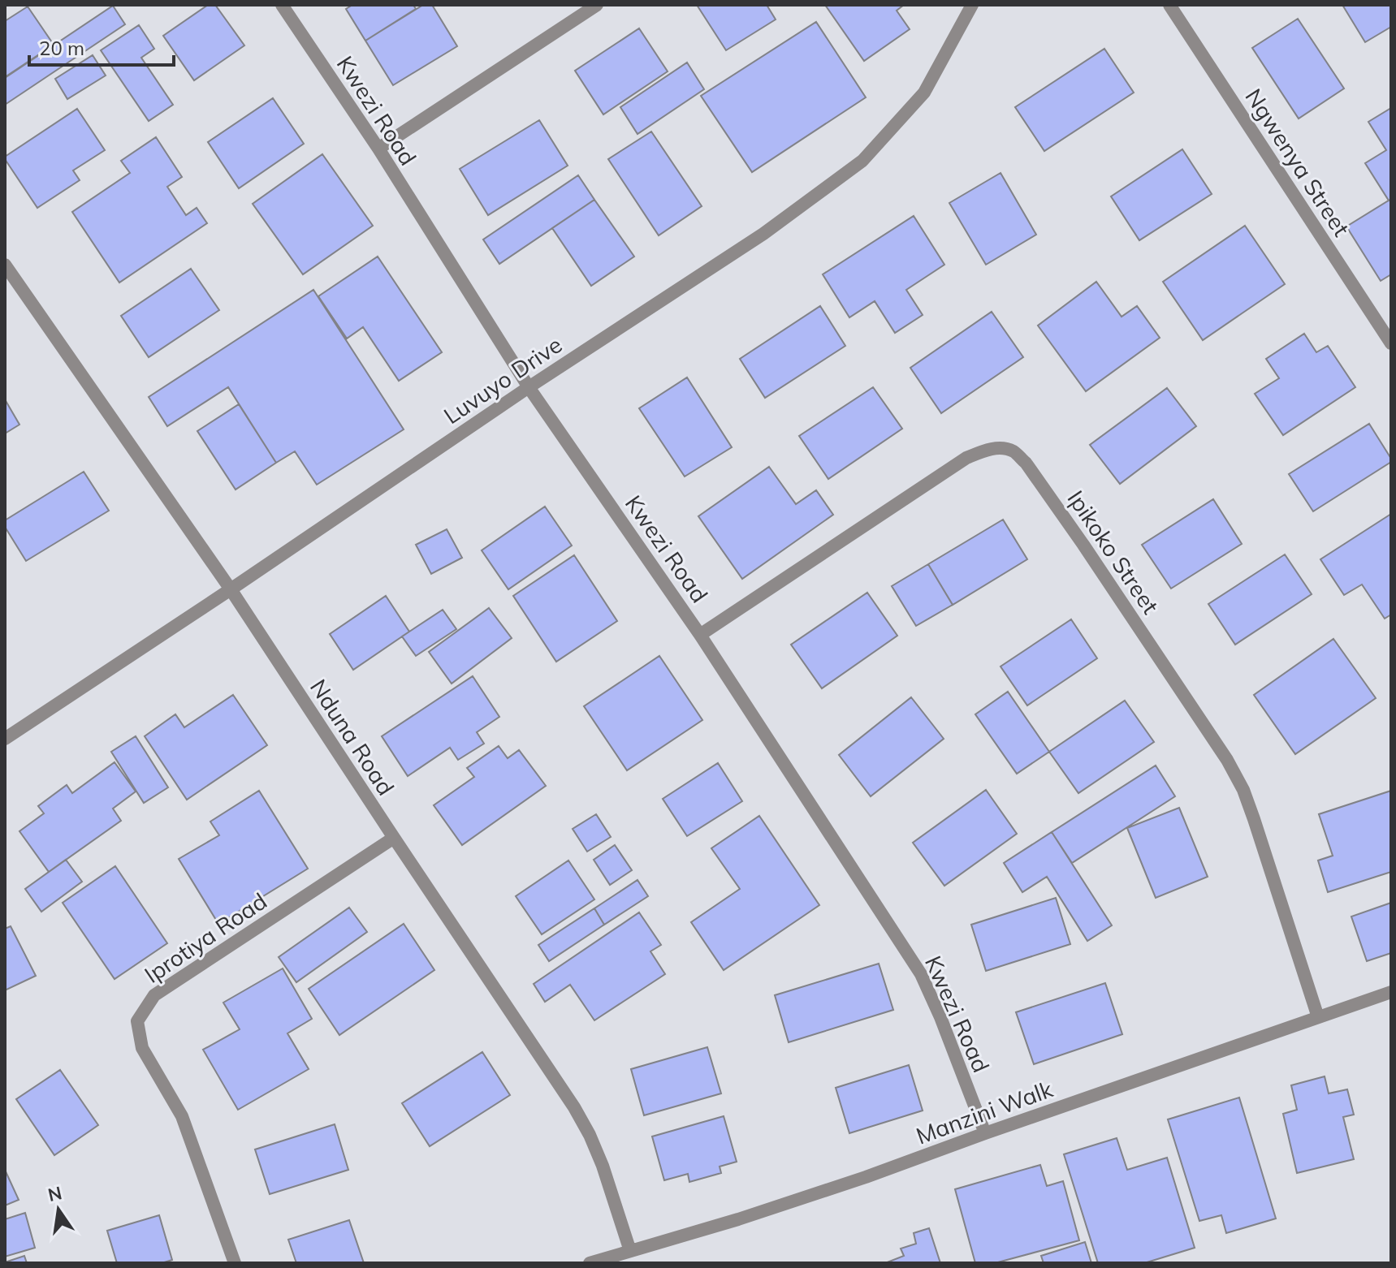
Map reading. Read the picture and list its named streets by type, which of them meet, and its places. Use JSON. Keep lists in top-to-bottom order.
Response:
{
  "streets": {
    "street": [
      "Kwezi Road",
      "Ngwenya Street",
      "Luvuyo Drive",
      "Ipikoko Street",
      "Nduna Road",
      "Iprotiya Road",
      "Manzini Walk"
    ]
  },
  "crossings": [
    ["Kwezi Road", "Luvuyo Drive"],
    ["Kwezi Road", "Ipikoko Street"],
    ["Kwezi Road", "Manzini Walk"],
    ["Luvuyo Drive", "Nduna Road"],
    ["Ipikoko Street", "Manzini Walk"],
    ["Nduna Road", "Iprotiya Road"],
    ["Nduna Road", "Manzini Walk"]
  ],
  "scale_bar": "20 m",
  "north": "top"
}
